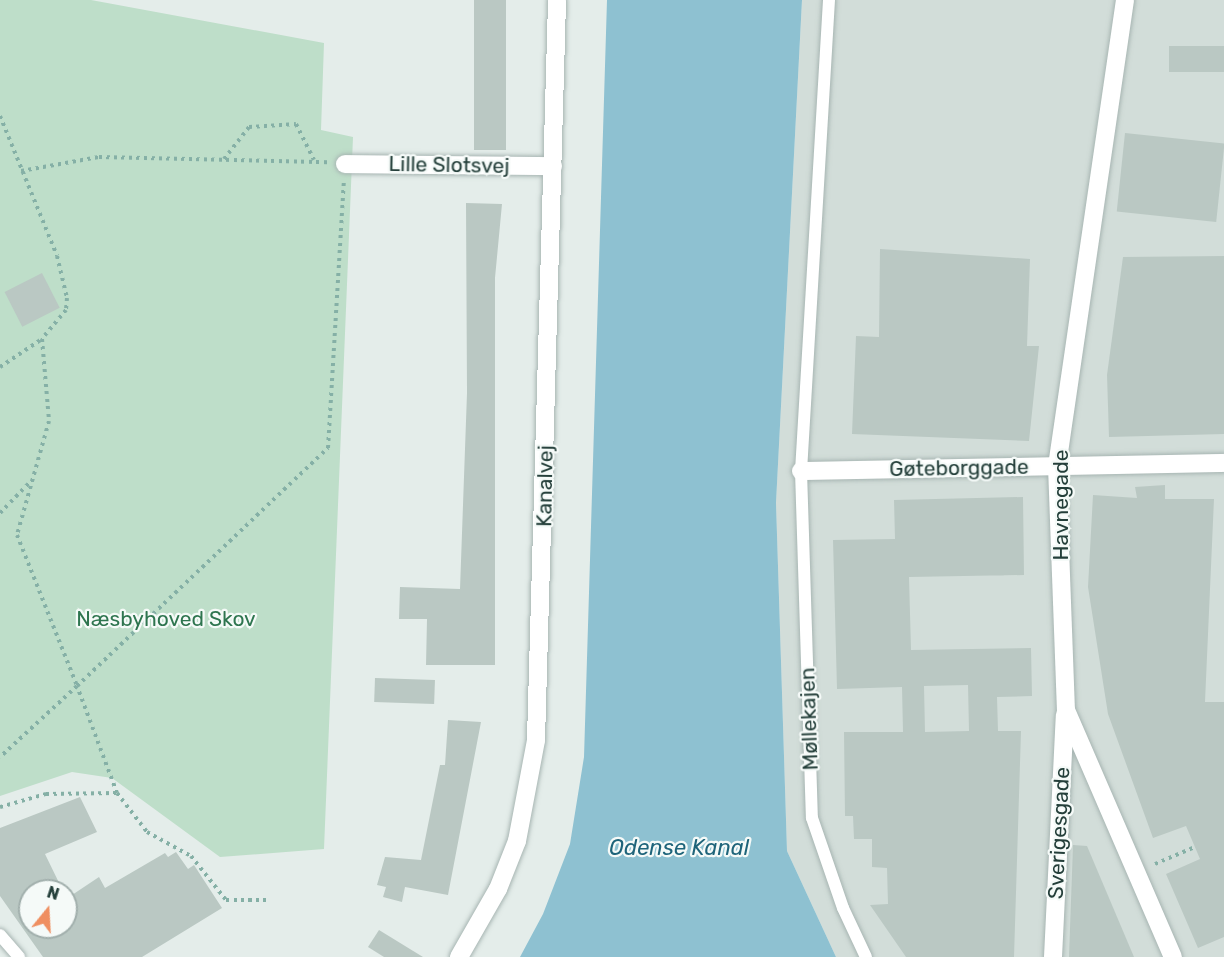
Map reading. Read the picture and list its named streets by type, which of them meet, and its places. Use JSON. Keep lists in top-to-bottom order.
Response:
{
  "streets": {
    "street": [
      "Lille Slotsvej",
      "Gøteborggade",
      "Kanalvej",
      "Havnegade",
      "Sverigesgade"
    ],
    "lane": ["Møllekajen"]
  },
  "crossings": [
    ["Lille Slotsvej", "Kanalvej"],
    ["Gøteborggade", "Havnegade"],
    ["Gøteborggade", "Møllekajen"],
    ["Havnegade", "Sverigesgade"]
  ],
  "water": ["Odense Kanal"],
  "parks": ["Næsbyhoved Skov"],
  "north": "top"
}
